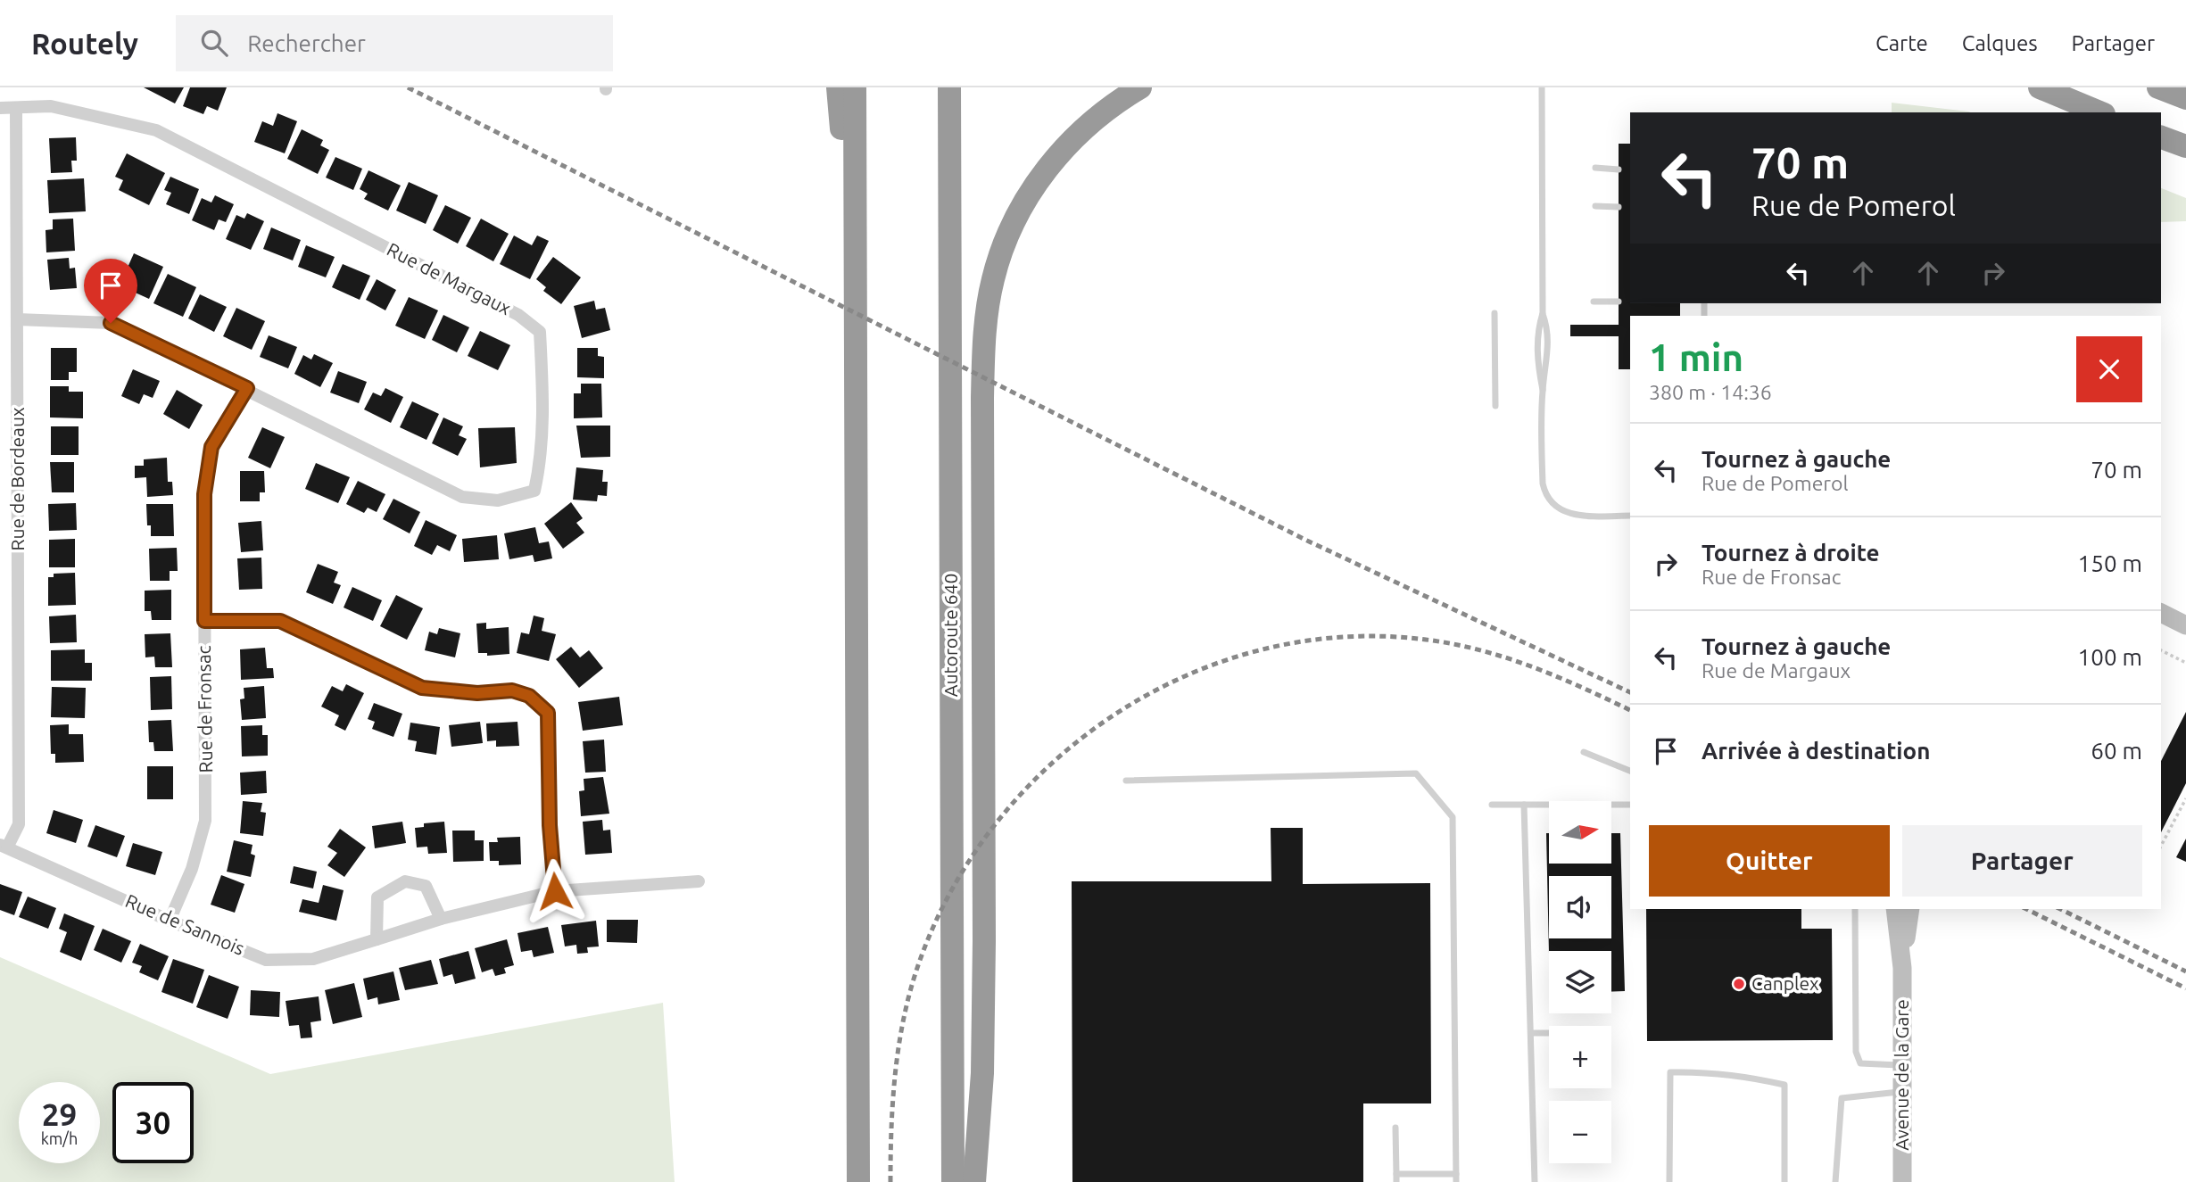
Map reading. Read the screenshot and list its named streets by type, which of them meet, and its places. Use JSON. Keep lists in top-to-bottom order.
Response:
{
  "streets": {
    "highway": ["Autoroute 640"],
    "street": [
      "Rue de Margaux",
      "Rue de Bordeaux",
      "Rue de Fronsac",
      "Rue de Sannois",
      "Avenue de la Gare"
    ]
  },
  "crossings": [
    ["Rue de Margaux", "Rue de Bordeaux"],
    ["Rue de Margaux", "Rue de Fronsac"],
    ["Rue de Bordeaux", "Rue de Sannois"],
    ["Rue de Fronsac", "Rue de Sannois"]
  ],
  "places": ["Canplex"],
  "north": "right",
  "page": {
    "header": "Routely",
    "search": "Rechercher",
    "nav": ["Carte", "Calques", "Partager"],
    "turn": ["70 m", "Rue de Pomerol"],
    "heading": ["1 min", "380 m · 14:36"],
    "list": [
      {
        "name": "Tournez à gauche",
        "note": "Rue de Pomerol",
        "value": "70 m"
      },
      {
        "name": "Tournez à droite",
        "note": "Rue de Fronsac",
        "value": "150 m"
      },
      {
        "name": "Tournez à gauche",
        "note": "Rue de Margaux",
        "value": "100 m"
      },
      {
        "name": "Arrivée à destination",
        "value": "60 m"
      }
    ],
    "map_buttons": ["+", "−"],
    "buttons": ["Quitter", "Partager"],
    "speed": "29 km/h",
    "limit": "30"
  }
}
